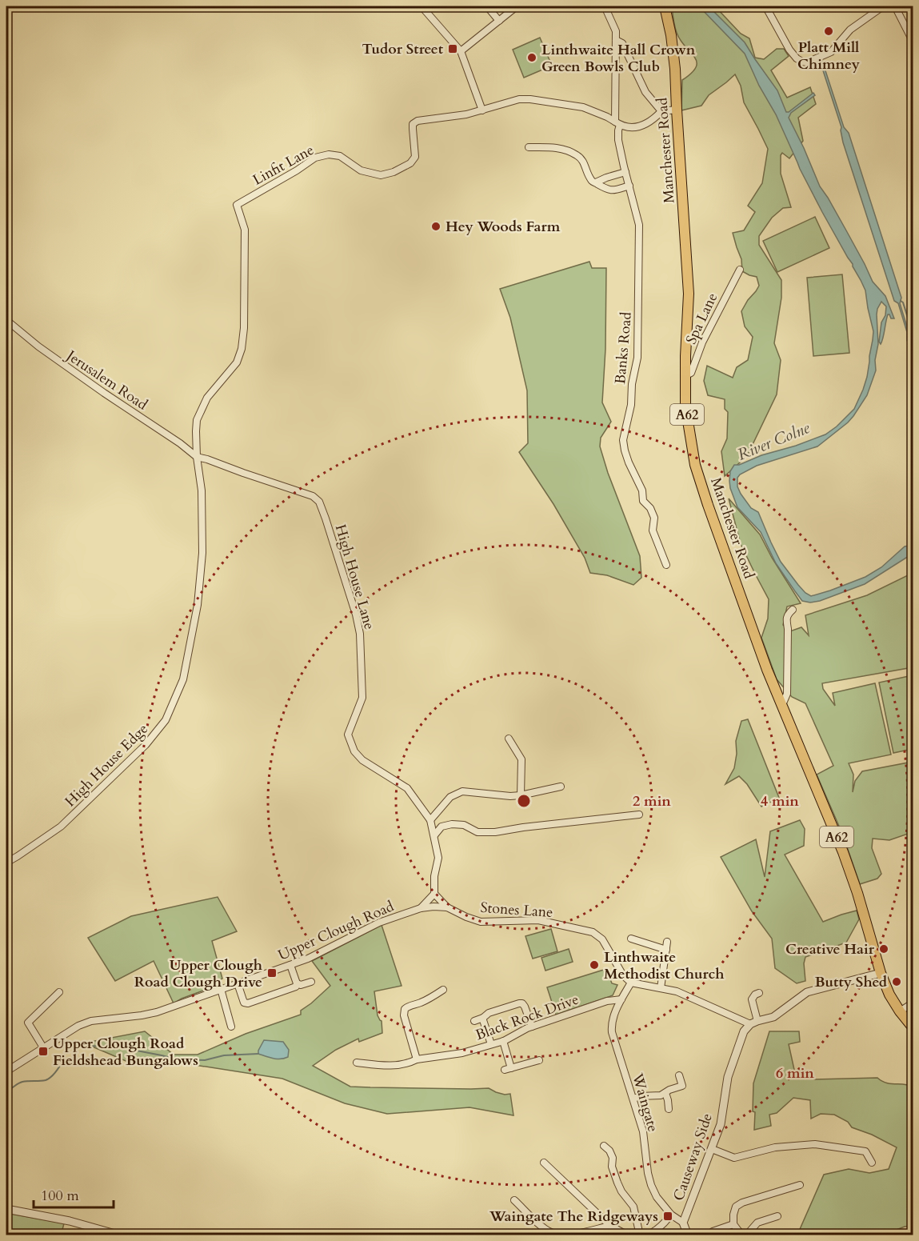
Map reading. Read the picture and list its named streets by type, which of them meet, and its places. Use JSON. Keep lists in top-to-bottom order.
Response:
{
  "streets": {
    "main road": ["Manchester Road", "A62"],
    "street": [
      "Linfit Lane",
      "Spa Lane",
      "Banks Road",
      "Jerusalem Road",
      "High House Lane",
      "High House Edge",
      "Stones Lane",
      "Upper Clough Road",
      "Black Rock Drive",
      "Waingate",
      "Causeway Side"
    ]
  },
  "crossings": [
    ["Manchester Road", "Spa Lane"],
    ["Linfit Lane", "Banks Road"],
    ["Linfit Lane", "Jerusalem Road"],
    ["Linfit Lane", "High House Lane"],
    ["Linfit Lane", "High House Edge"],
    ["Jerusalem Road", "High House Lane"],
    ["Jerusalem Road", "High House Edge"],
    ["High House Lane", "High House Edge"],
    ["Stones Lane", "Upper Clough Road"],
    ["Stones Lane", "Waingate"],
    ["Black Rock Drive", "Waingate"],
    ["Waingate", "Causeway Side"]
  ],
  "water": ["River Colne"],
  "places": {
    "other": [
      "Platt Mill Chimney",
      "Linthwaite Hall Crown Green Bowls Club",
      "Hey Woods Farm",
      "Creative Hair",
      "Linthwaite Methodist Church",
      "Butty Shed"
    ],
    "transit": [
      "Tudor Street",
      "Upper Clough Road Clough Drive",
      "Upper Clough Road Fieldshead Bungalows",
      "Waingate The Ridgeways"
    ]
  },
  "scale_bar": "100 m",
  "rings": ["2 min", "4 min", "6 min"]
}
